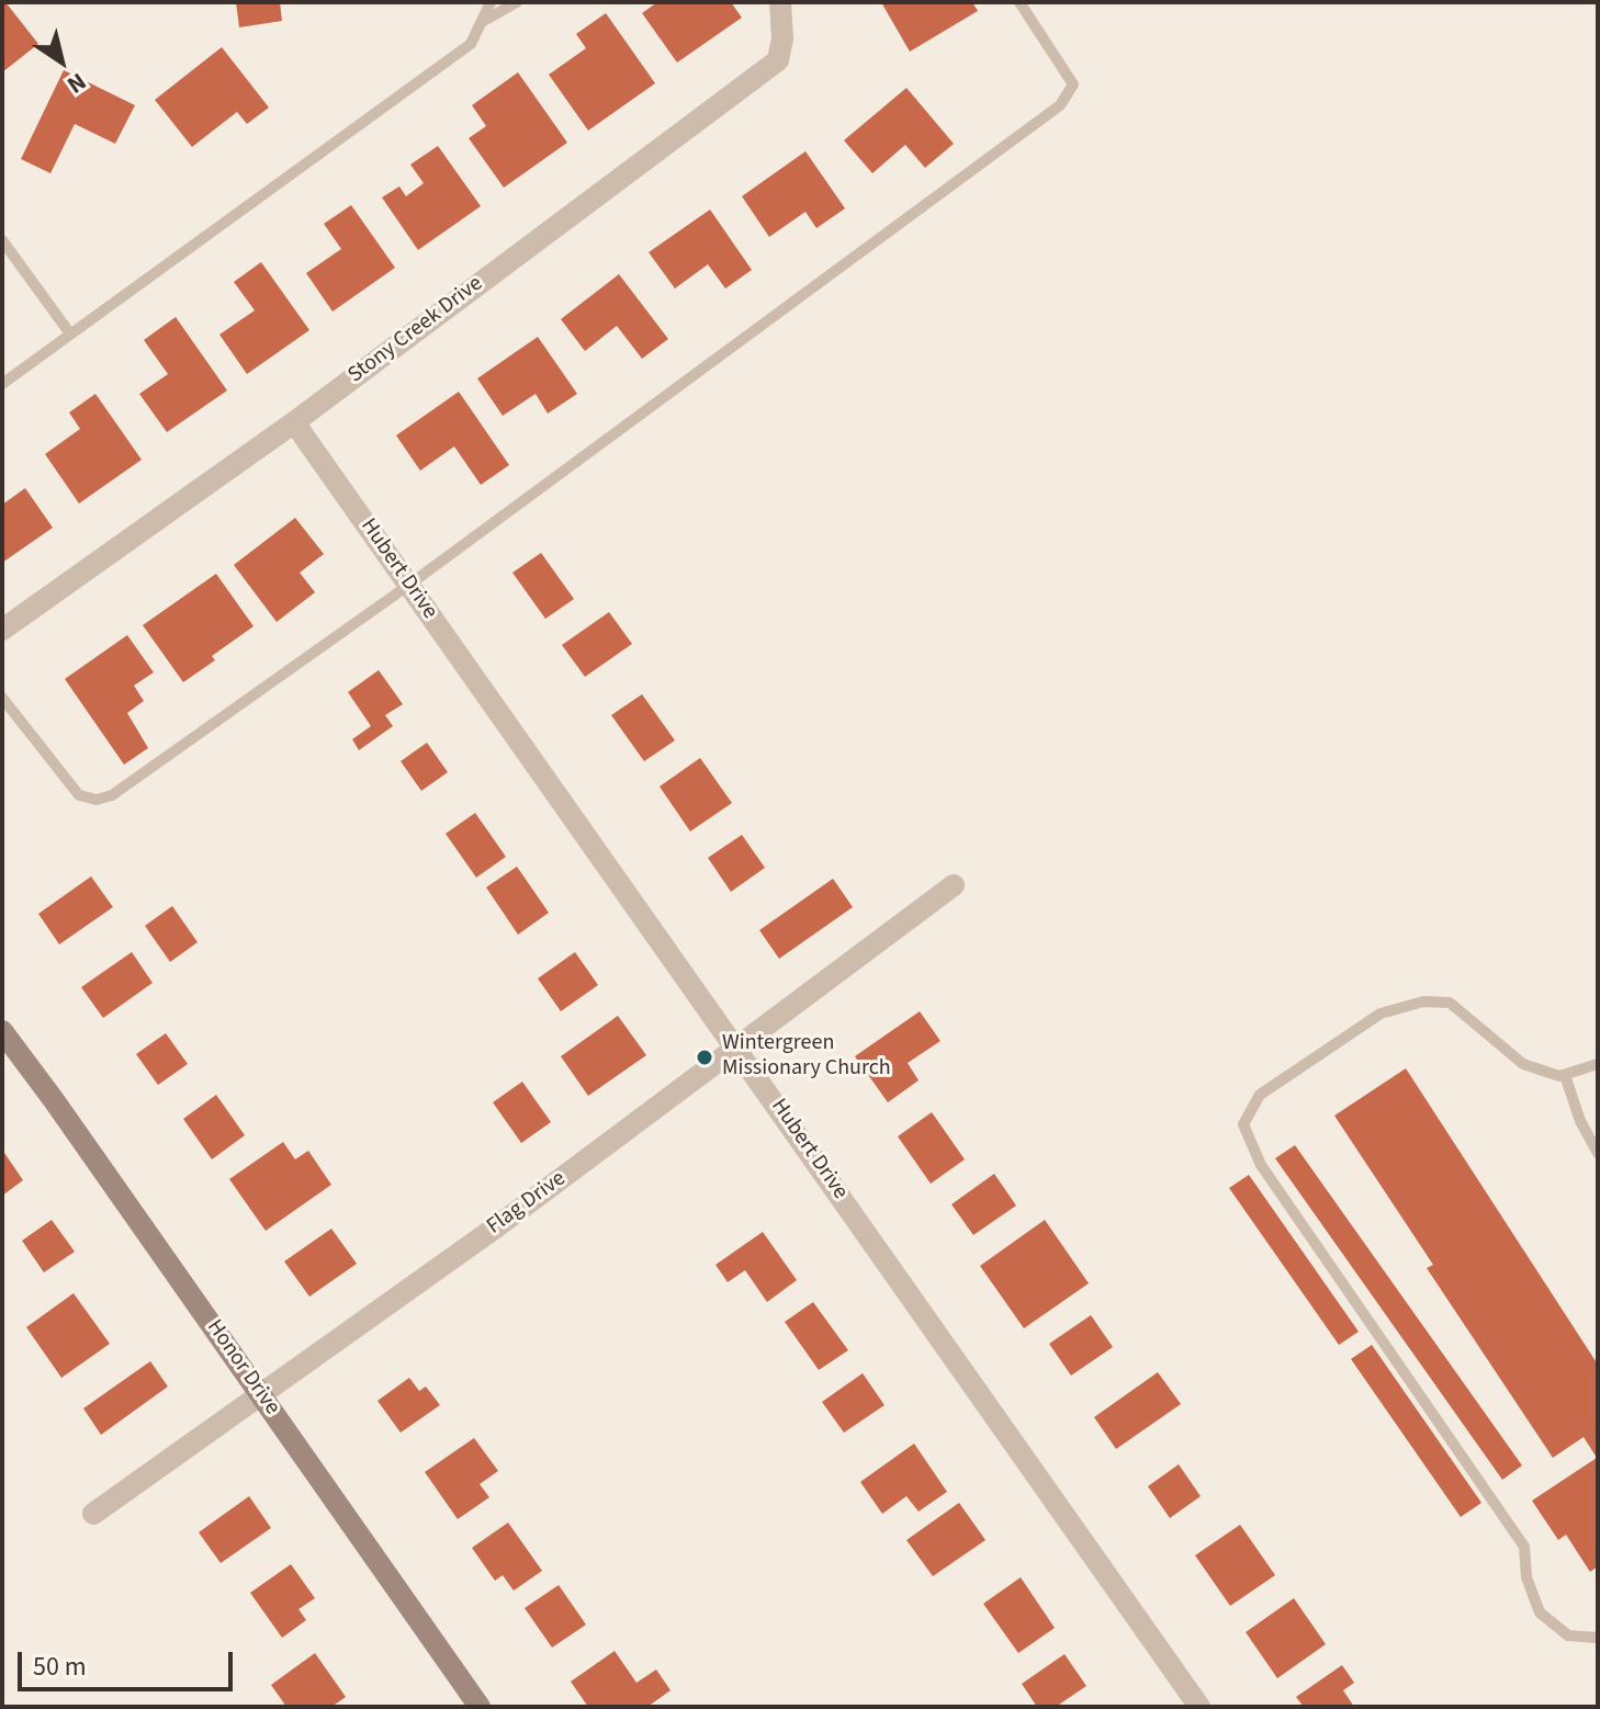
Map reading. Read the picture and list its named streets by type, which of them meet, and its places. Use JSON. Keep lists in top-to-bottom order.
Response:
{
  "streets": {
    "street": [
      "Stony Creek Drive",
      "Hubert Drive",
      "Flag Drive",
      "Honor Drive"
    ]
  },
  "crossings": [
    ["Stony Creek Drive", "Hubert Drive"],
    ["Hubert Drive", "Flag Drive"],
    ["Flag Drive", "Honor Drive"]
  ],
  "places": ["Wintergreen Missionary Church"],
  "scale_bar": "50 m",
  "north": "bottom right"
}
